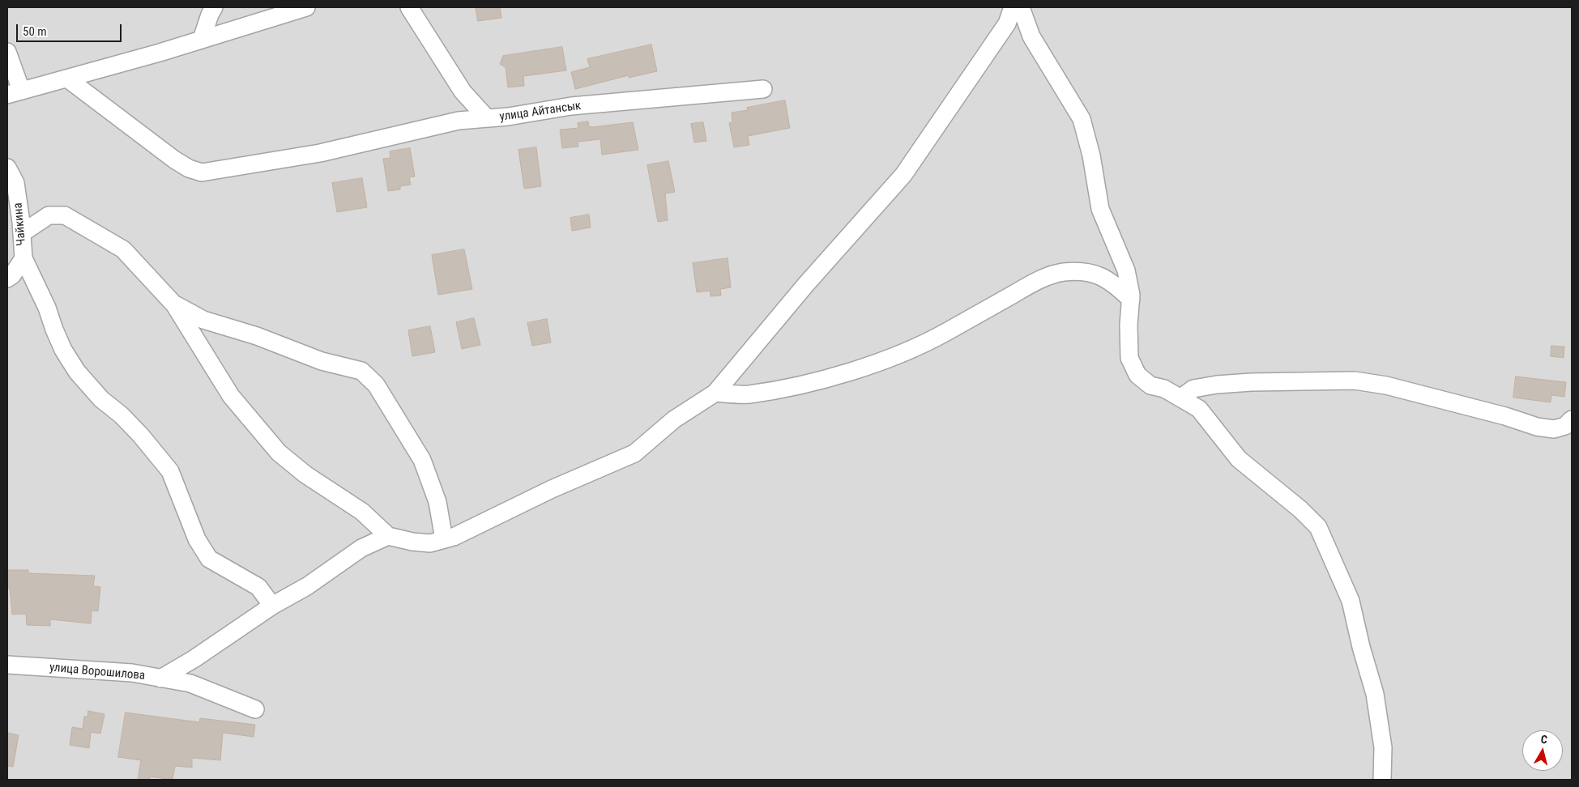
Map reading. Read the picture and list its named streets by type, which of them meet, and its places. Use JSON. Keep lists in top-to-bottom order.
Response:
{
  "streets": {
    "street": ["улица Айтансык", "Чайкина", "улица Ворошилова"]
  },
  "scale_bar": "50 m",
  "north": "top"
}
